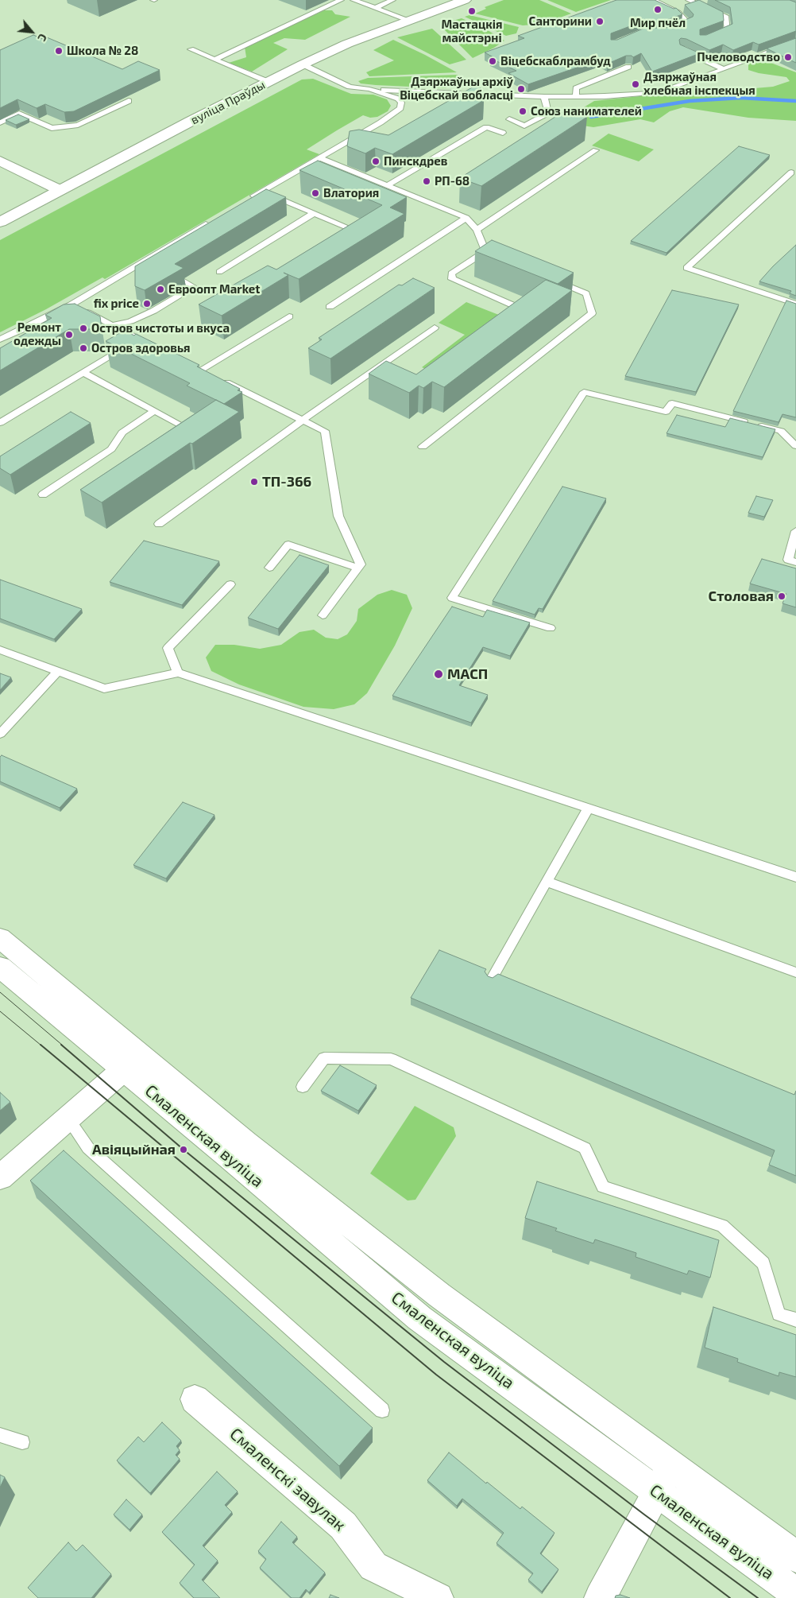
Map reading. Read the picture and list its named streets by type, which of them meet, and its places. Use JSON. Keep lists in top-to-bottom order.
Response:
{
  "streets": {
    "main road": ["вуліца Праўды", "Смаленская вуліца", "Смаленскі завулак"]
  },
  "places": [
    "Мир пчёл",
    "Мастацкія майстэрні",
    "Санторини",
    "Школа № 28",
    "Пчеловодство",
    "Віцебскаблрамбуд",
    "Дзяржаўная хлебная інспекцыя",
    "Дзяржаўны архіў Віцебскай вобласці",
    "Союз нанимателей",
    "Пинскдрев",
    "РП-68",
    "Влатория",
    "Евроопт Market",
    "fix price",
    "Остров чистоты и вкуса",
    "Ремонт одежды",
    "Остров здоровья",
    "ТП-366",
    "Столовая",
    "МАСП",
    "Авіяцыйная"
  ],
  "north": "bottom right"
}
